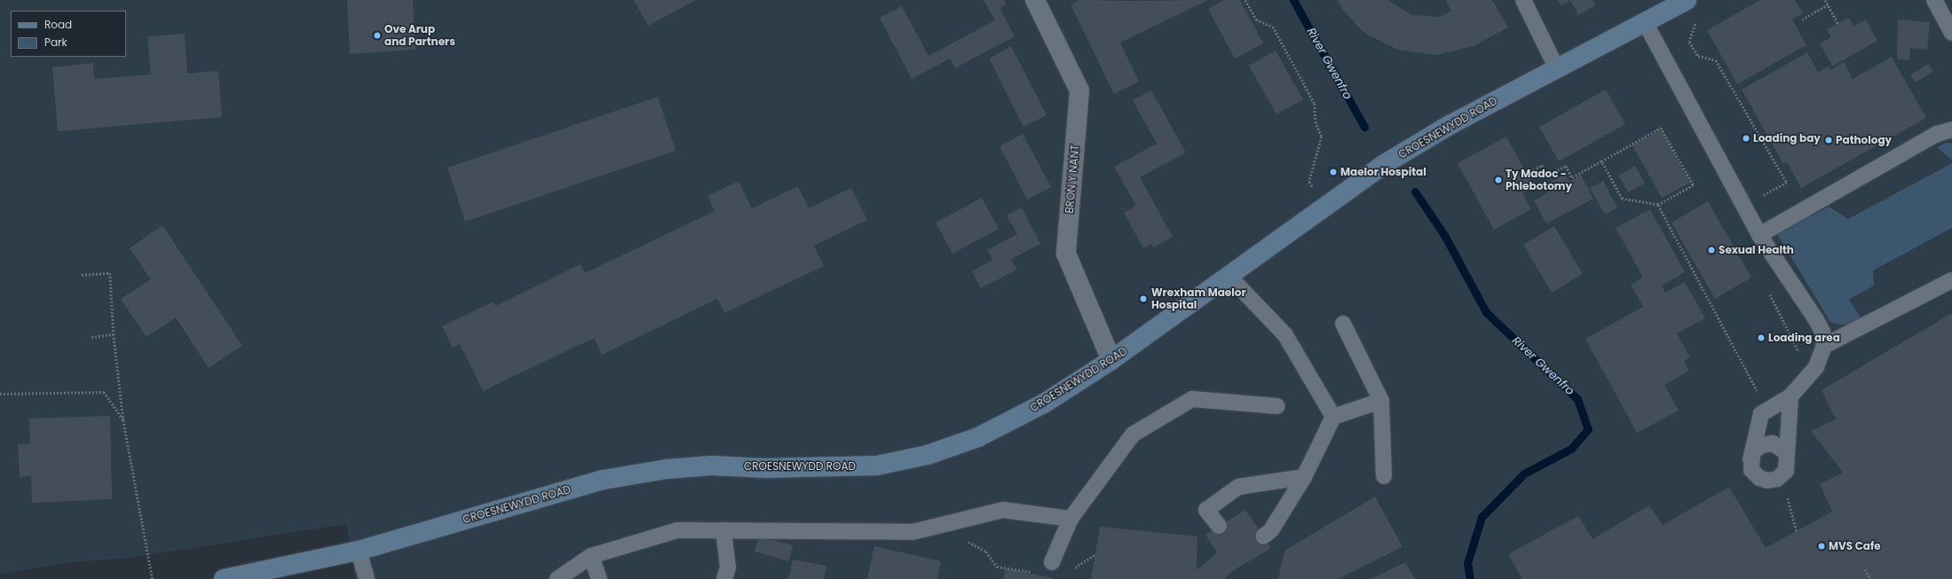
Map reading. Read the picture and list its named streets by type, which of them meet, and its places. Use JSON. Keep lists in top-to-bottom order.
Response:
{
  "streets": {
    "street": ["CROESNEWYDD ROAD", "BRON Y NANT"]
  },
  "crossings": [
    ["CROESNEWYDD ROAD", "BRON Y NANT"]
  ],
  "water": ["River Gwenfro"],
  "places": [
    "Ove Arup and Partners",
    "Loading bay",
    "Pathology",
    "Maelor Hospital",
    "Ty Madoc - Phlebotomy",
    "Sexual Health",
    "Wrexham Maelor Hospital",
    "Loading area",
    "MVS Cafe"
  ],
  "legend": ["Road", "Park"]
}
